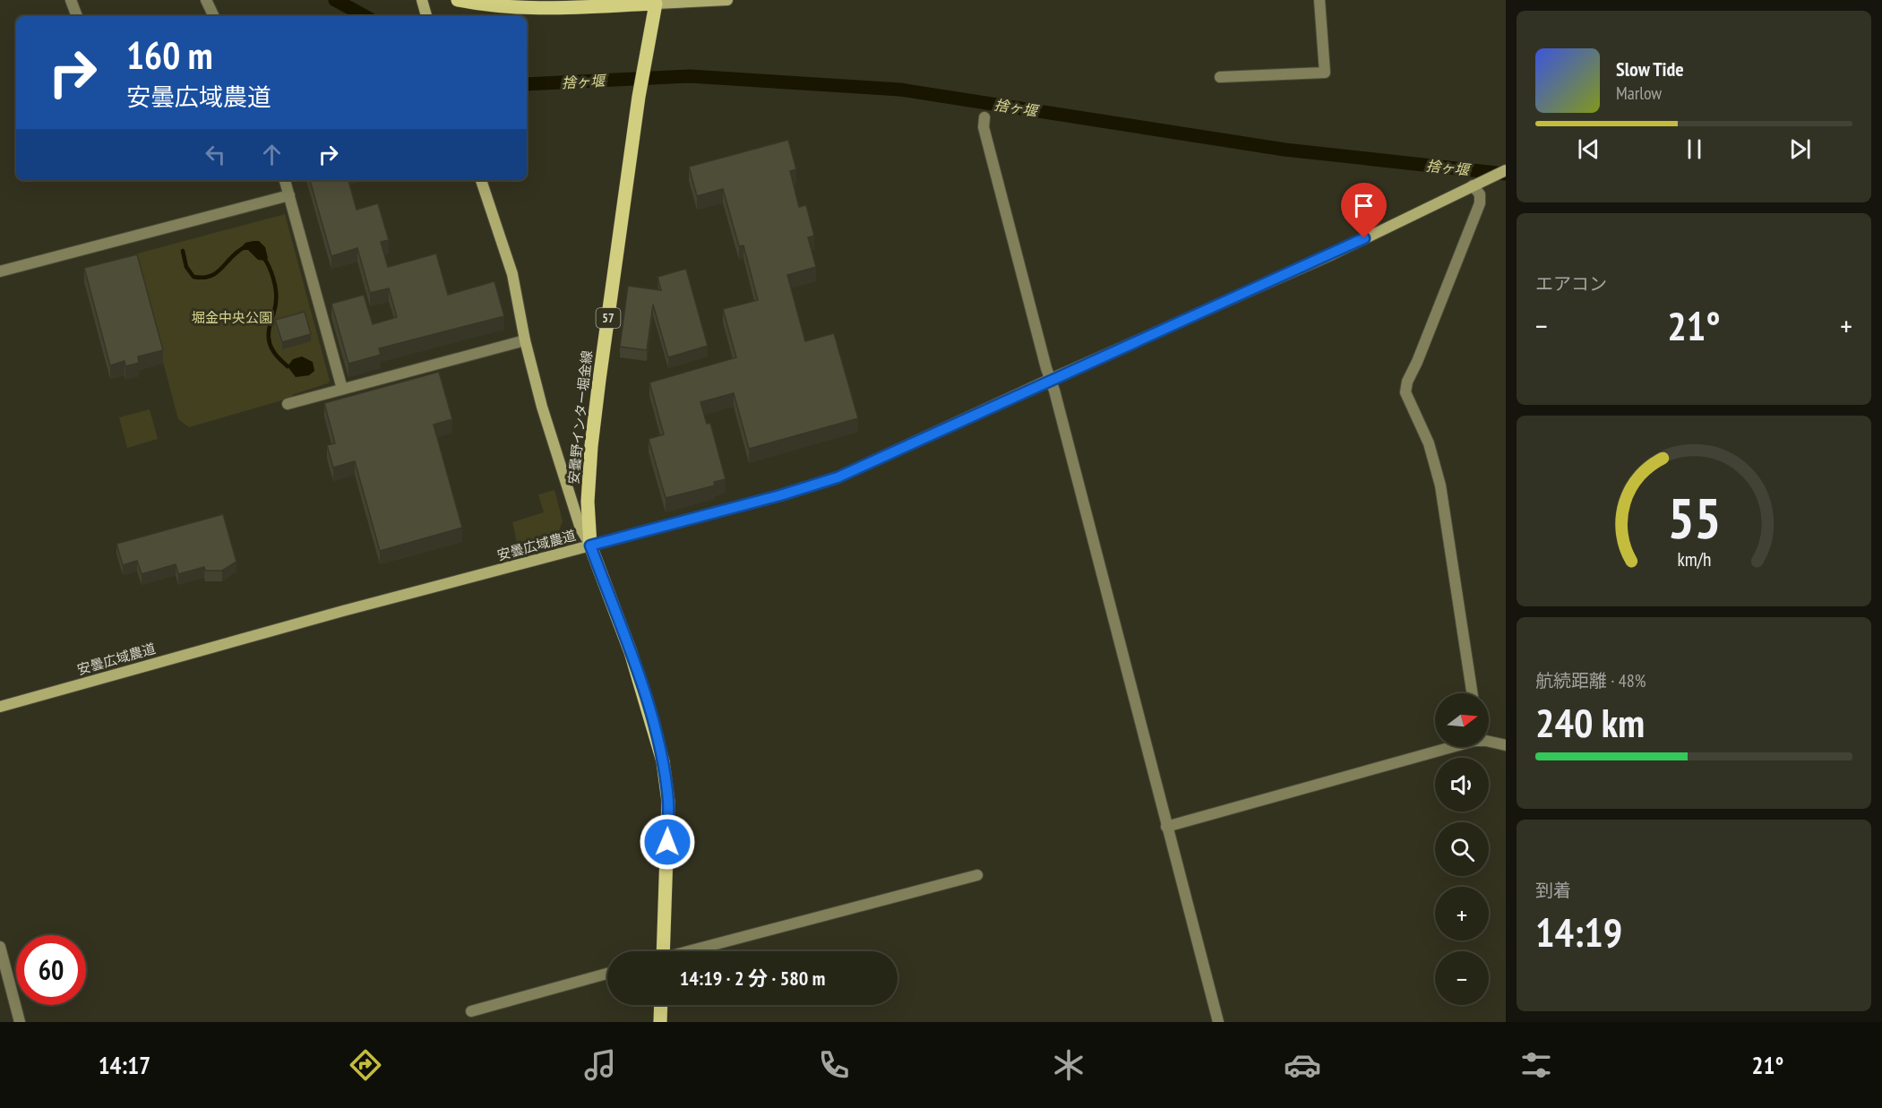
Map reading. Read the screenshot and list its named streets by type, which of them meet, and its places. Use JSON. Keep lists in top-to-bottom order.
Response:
{
  "streets": {
    "main road": ["57", "安曇野インター堀金線"],
    "street": ["安曇広域農道"]
  },
  "crossings": [
    ["安曇野インター堀金線", "安曇広域農道"]
  ],
  "water": ["捨ヶ堰"],
  "parks": ["堀金中央公園"],
  "north": "right",
  "page": {
    "turn": ["160 m", "安曇広域農道"],
    "song": ["Slow Tide", "Marlow"],
    "tile": [
      "エアコン",
      ["航続距離 · 48%", "240 km"],
      ["到着", "14:19"]
    ],
    "heat": ["−", "21°", "+"],
    "map_buttons": ["+", "−"],
    "limit": "60",
    "trip": "14:19 · 2 分 · 580 m",
    "tabs": ["14:17", "21°"],
    "gauge": ["55", "km/h"]
  }
}
